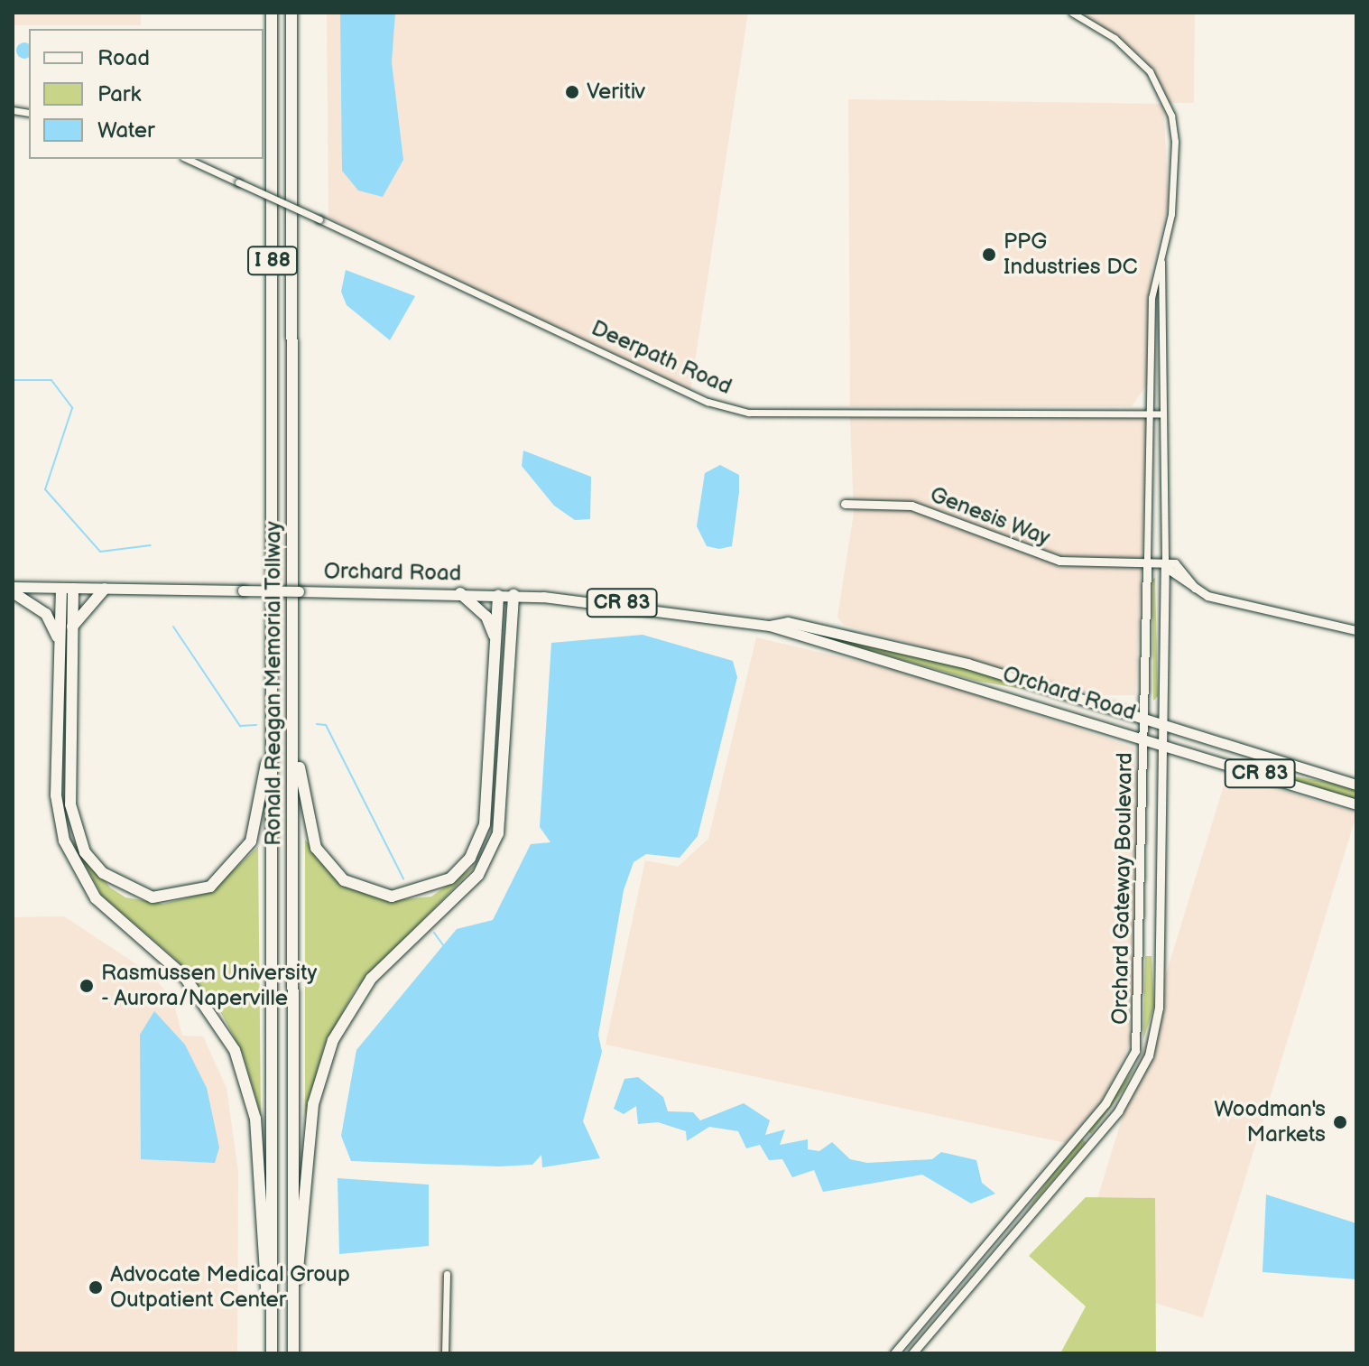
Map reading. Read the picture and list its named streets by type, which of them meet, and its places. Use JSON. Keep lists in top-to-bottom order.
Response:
{
  "streets": {
    "highway": ["I 88", "Ronald Reagan Memorial Tollway"],
    "main road": ["Orchard Road", "CR 83"],
    "street": ["Deerpath Road", "Genesis Way", "Orchard Gateway Boulevard"]
  },
  "crossings": [
    ["Deerpath Road", "Orchard Gateway Boulevard"],
    ["Genesis Way", "Orchard Gateway Boulevard"],
    ["Orchard Road", "Orchard Gateway Boulevard"]
  ],
  "places": [
    "Veritiv",
    "PPG Industries DC",
    "Rasmussen University - Aurora/Naperville",
    "Woodman's Markets",
    "Advocate Medical Group Outpatient Center"
  ],
  "legend": ["Road", "Park", "Water"]
}
